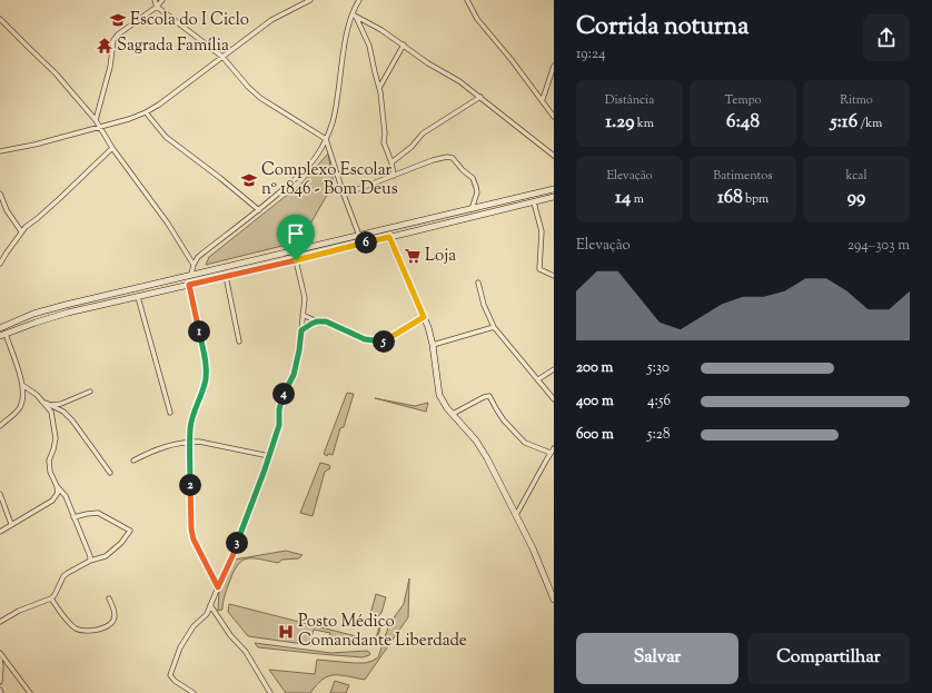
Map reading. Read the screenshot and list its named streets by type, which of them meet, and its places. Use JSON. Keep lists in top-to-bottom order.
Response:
{
  "places": {
    "school or university": ["Escola do I Ciclo", "Complexo Escolar nº 1846 - Bom Deus"],
    "temple": ["Sagrada Família"],
    "supermarket": ["Loja"],
    "hospital": ["Posto Médico Comandante Liberdade"]
  },
  "page": {
    "heading": ["Corrida noturna", "19:24"],
    "stats": [
      ["Distância", "1.29 km"],
      ["Tempo", "6:48"],
      ["Ritmo", "5:16 /km"],
      ["Elevação", "14 m"],
      ["Batimentos", "168 bpm"],
      ["kcal", "99"]
    ],
    "chart": ["Elevação", "294–303 m"],
    "pins": [
      "6",
      "1",
      "5",
      "4",
      "2",
      "3"
    ],
    "list": [
      {
        "name": "200 m",
        "note": "5:30"
      },
      {
        "name": "400 m",
        "note": "4:56"
      },
      {
        "name": "600 m",
        "note": "5:28"
      }
    ],
    "buttons": ["Salvar", "Compartilhar"]
  }
}
